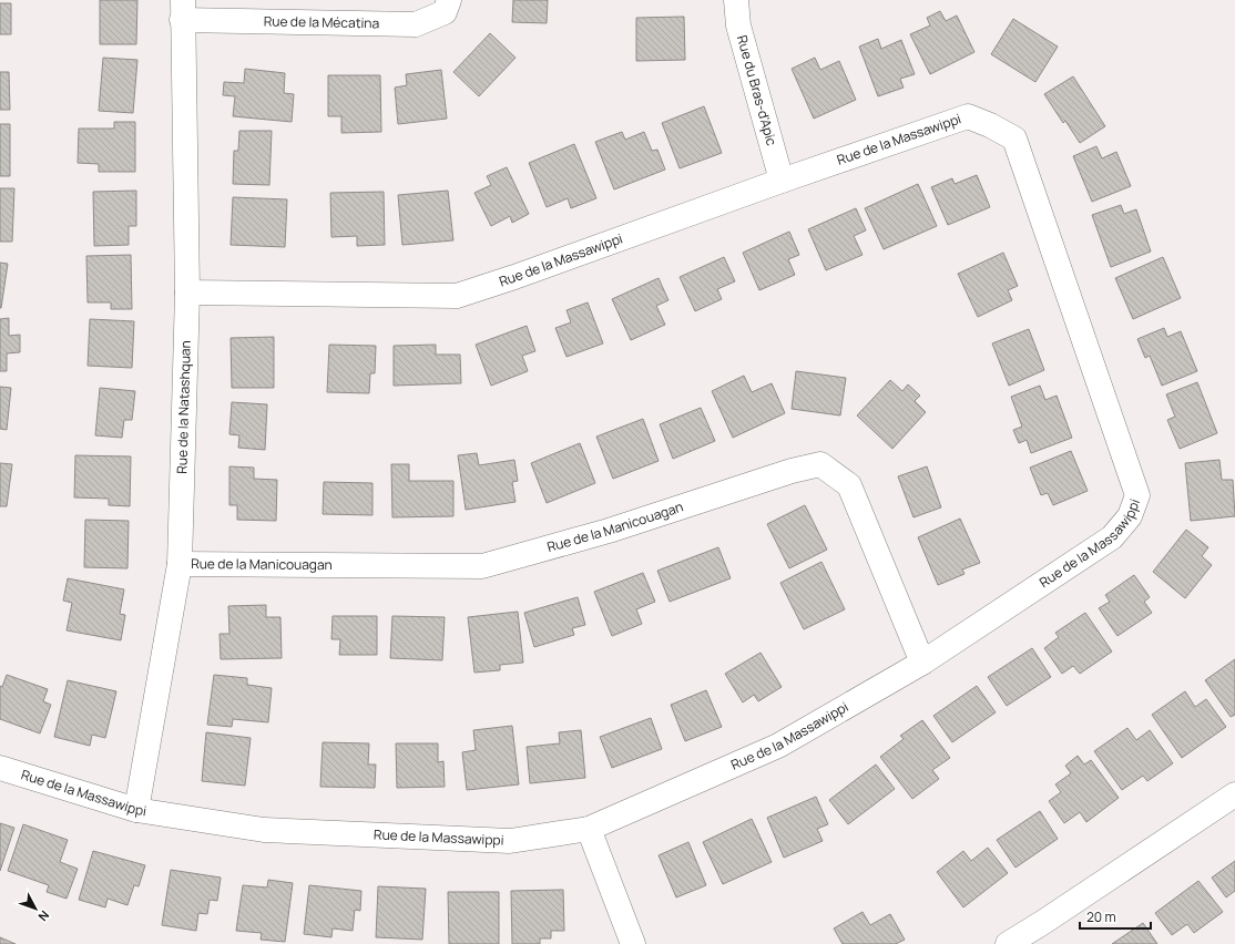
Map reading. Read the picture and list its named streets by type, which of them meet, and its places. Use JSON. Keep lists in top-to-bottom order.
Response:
{
  "streets": {
    "street": [
      "Rue de la Mécatina",
      "Rue du Bras-d'Apic",
      "Rue de la Massawippi",
      "Rue de la Natashquan",
      "Rue de la Manicouagan"
    ]
  },
  "crossings": [
    ["Rue de la Mécatina", "Rue de la Natashquan"],
    ["Rue du Bras-d'Apic", "Rue de la Massawippi"],
    ["Rue de la Massawippi", "Rue de la Natashquan"],
    ["Rue de la Massawippi", "Rue de la Manicouagan"],
    ["Rue de la Natashquan", "Rue de la Manicouagan"]
  ],
  "scale_bar": "20 m",
  "north": "bottom right"
}
